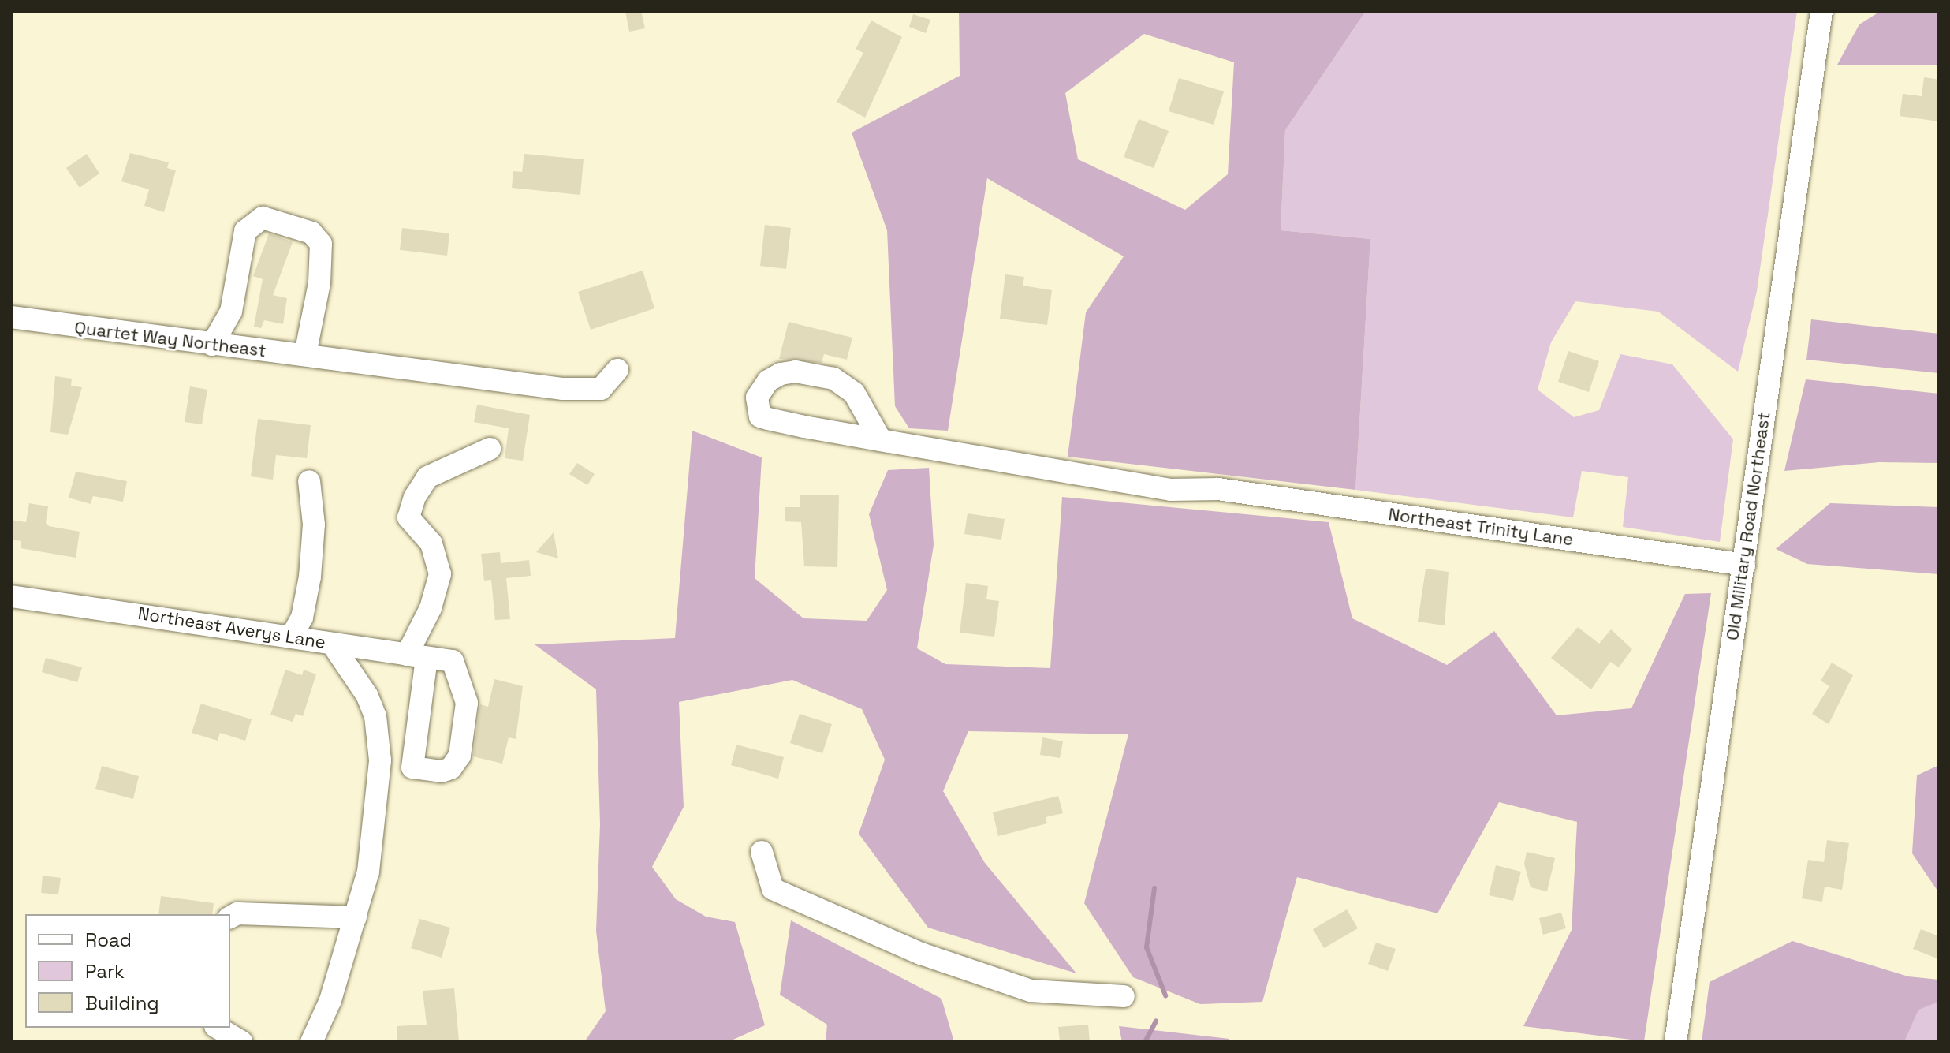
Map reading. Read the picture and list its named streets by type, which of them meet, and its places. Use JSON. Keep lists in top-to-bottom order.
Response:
{
  "streets": {
    "street": [
      "Quartet Way Northeast",
      "Old Military Road Northeast",
      "Northeast Trinity Lane",
      "Northeast Averys Lane"
    ]
  },
  "crossings": [
    ["Old Military Road Northeast", "Northeast Trinity Lane"]
  ],
  "legend": ["Road", "Park", "Building"]
}
